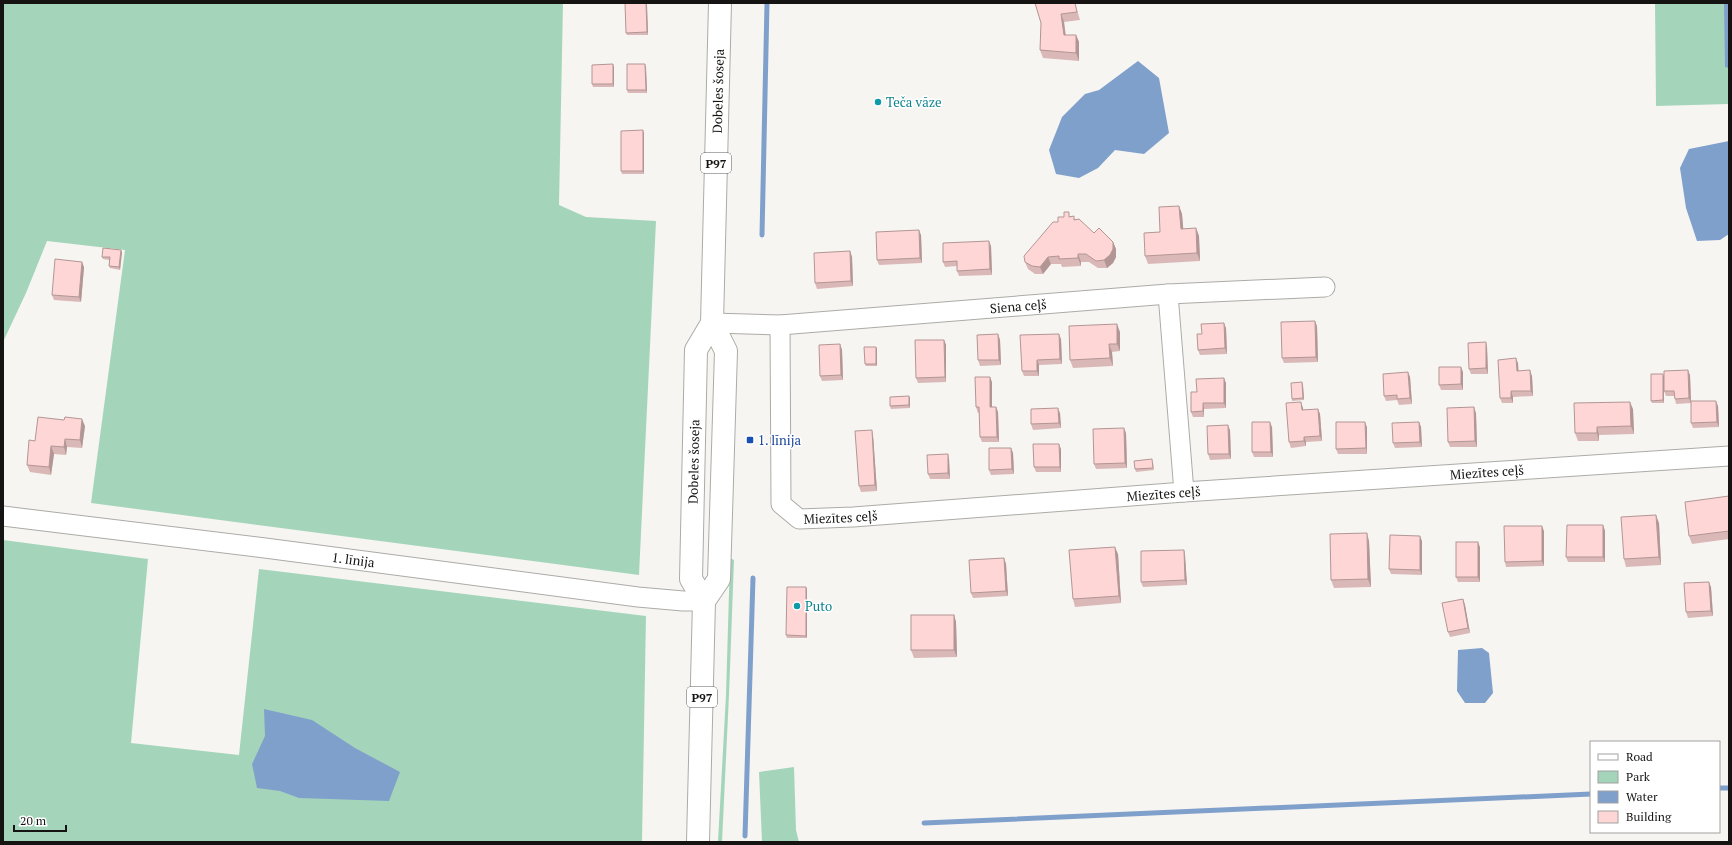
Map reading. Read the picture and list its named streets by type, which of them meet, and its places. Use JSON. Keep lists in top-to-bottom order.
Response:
{
  "streets": {
    "main road": ["Dobeles šoseja", "P97"],
    "street": ["Siena ceļš", "Miezītes ceļš", "1. līnija"]
  },
  "crossings": [
    ["Dobeles šoseja", "P97"],
    ["Dobeles šoseja", "Siena ceļš"],
    ["Dobeles šoseja", "1. līnija"],
    ["P97", "1. līnija"],
    ["Siena ceļš", "Miezītes ceļš"]
  ],
  "places": {
    "other": ["Teča vāze", "Puto"],
    "transit": ["1. līnija"]
  },
  "legend": [
    "Road",
    "Park",
    "Water",
    "Building"
  ],
  "scale_bar": "20 m"
}
